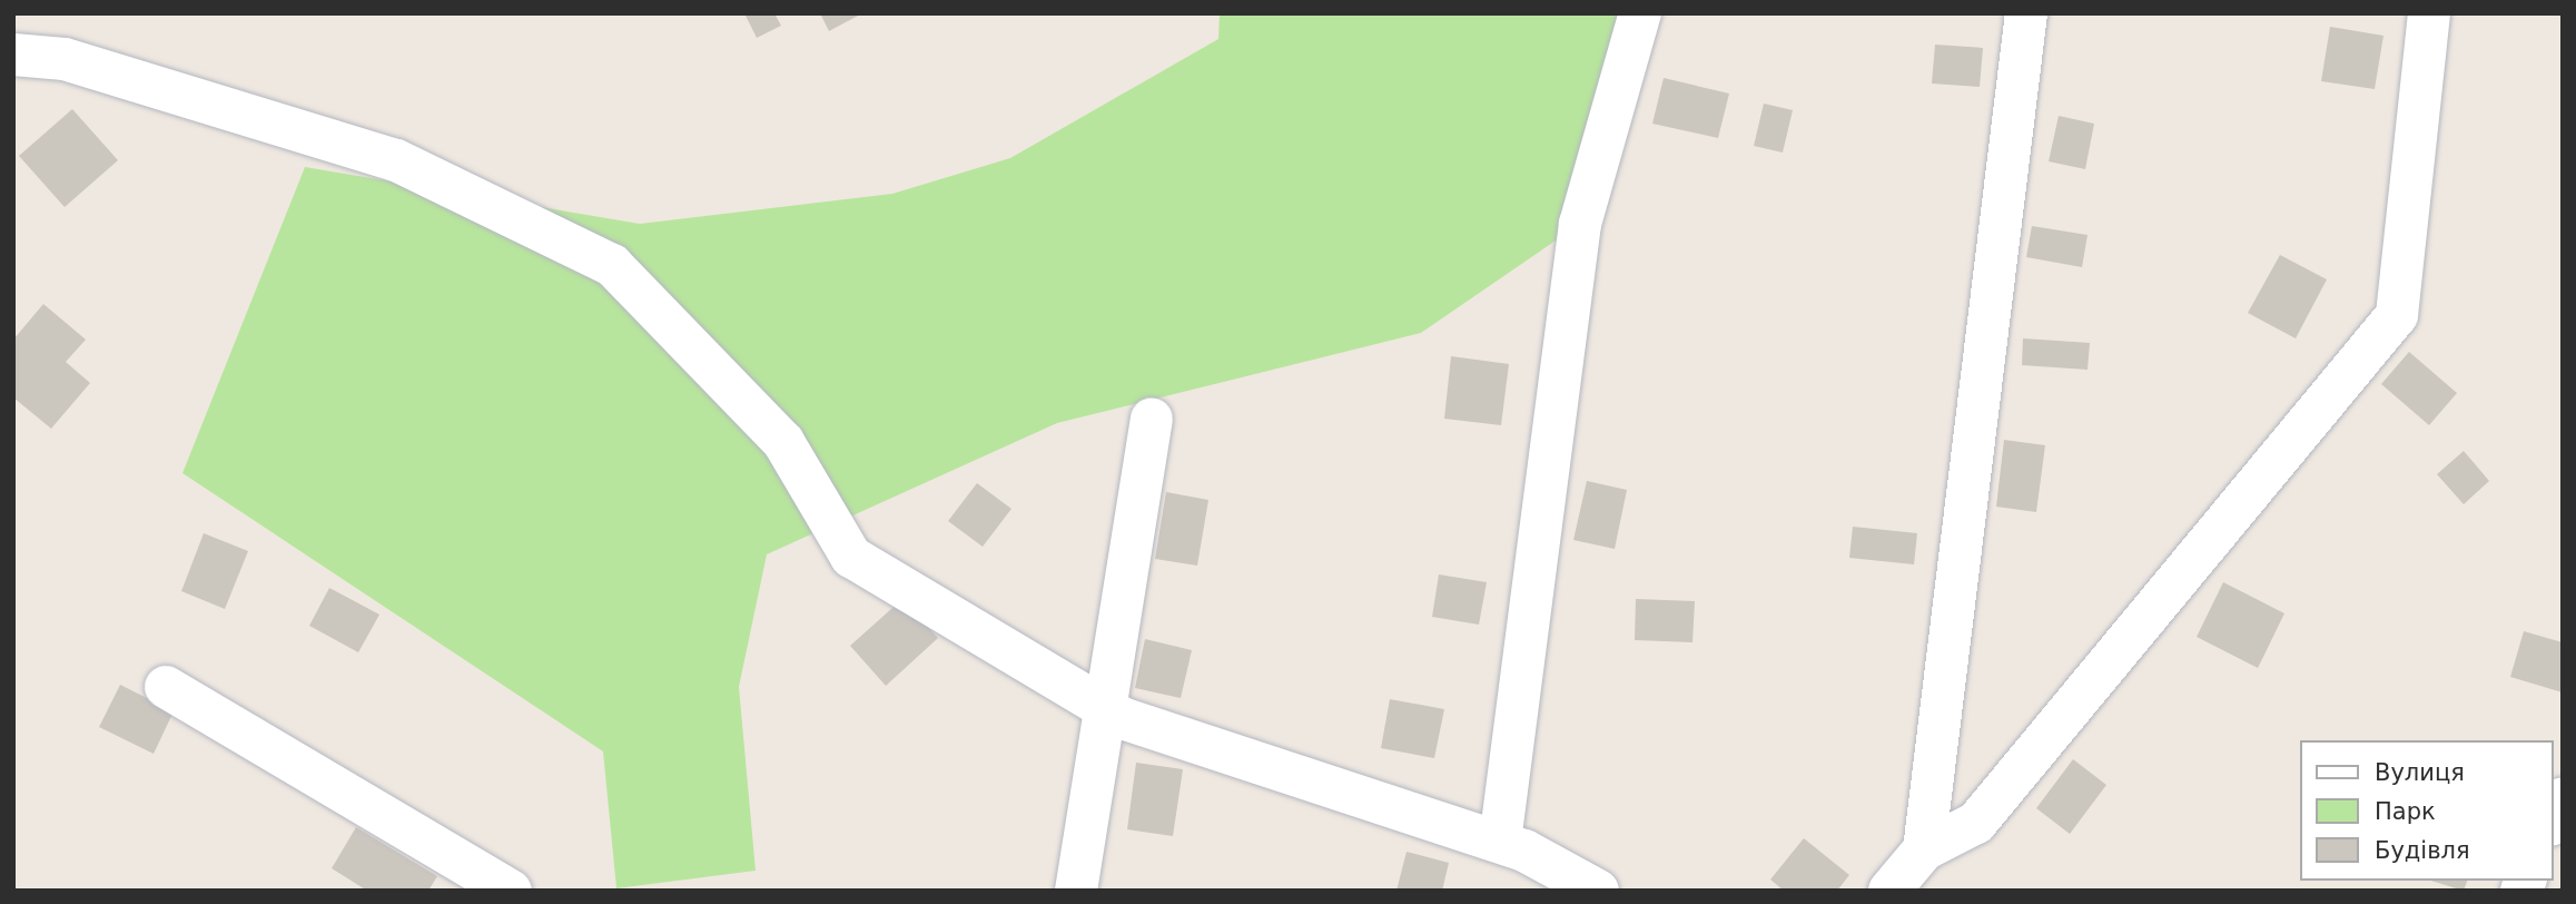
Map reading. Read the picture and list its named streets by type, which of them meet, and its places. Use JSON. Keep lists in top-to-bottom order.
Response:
{
  "legend": ["Вулиця", "Парк", "Будівля"]
}
